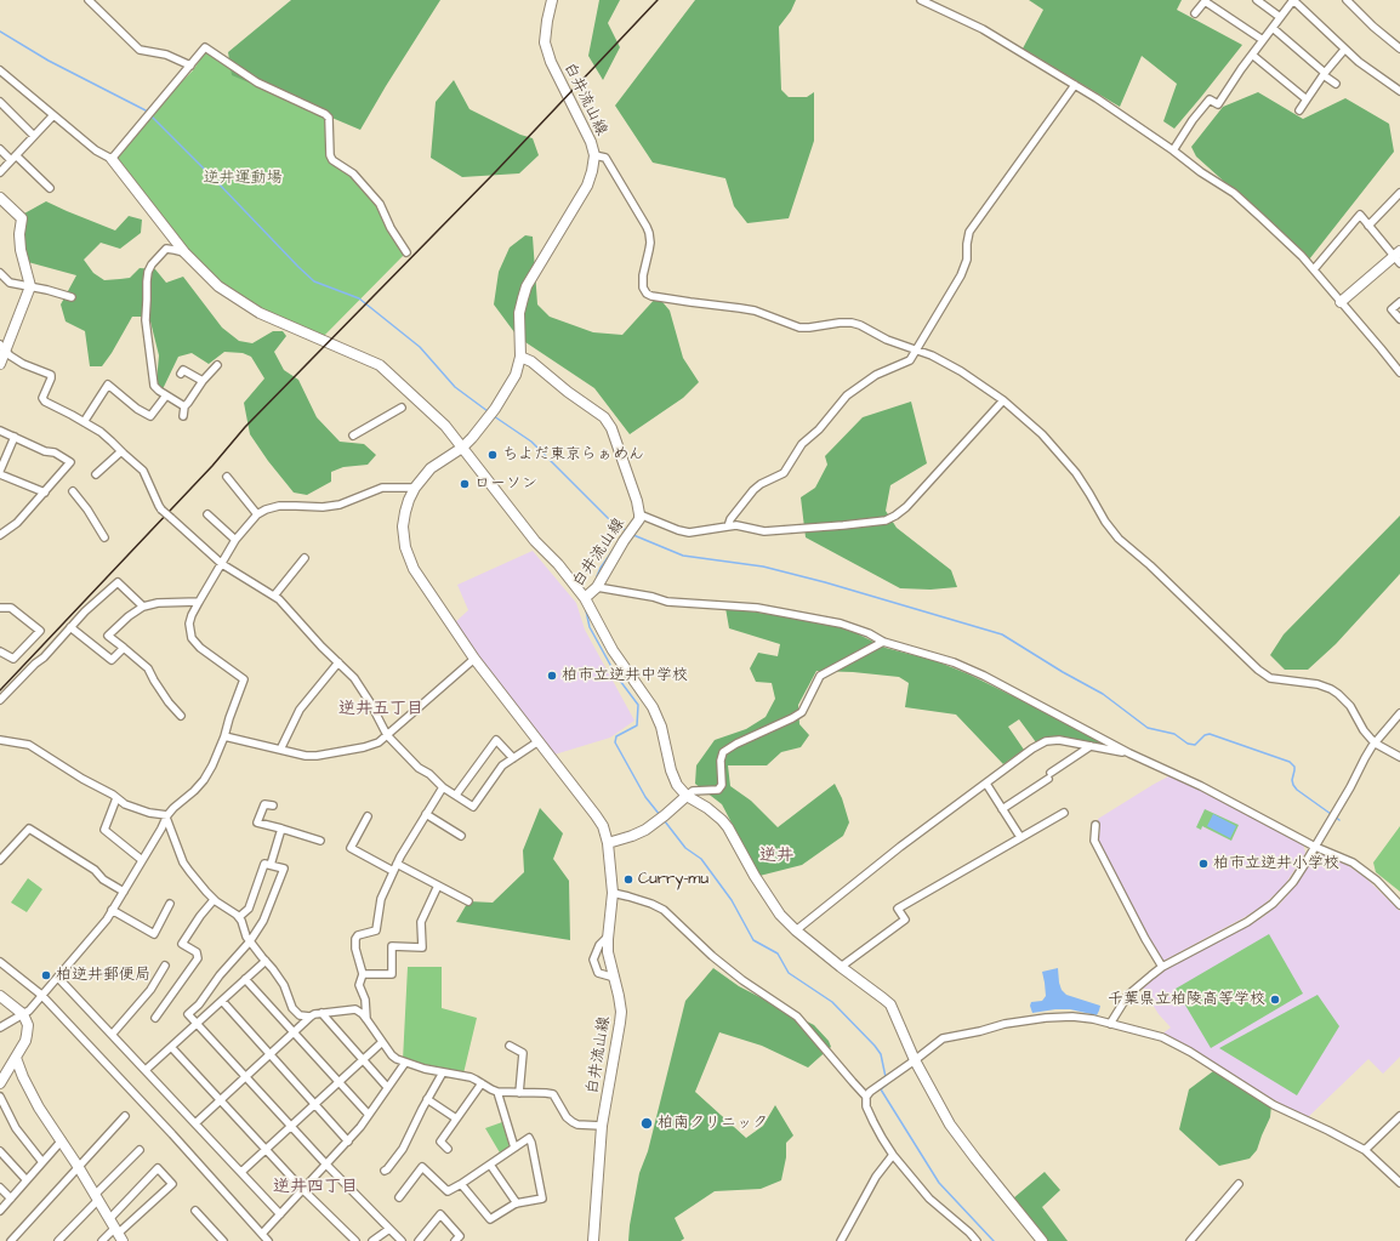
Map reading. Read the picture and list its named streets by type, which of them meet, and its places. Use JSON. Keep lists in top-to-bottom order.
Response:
{
  "streets": {
    "street": ["白井流山線"]
  },
  "districts": ["逆井五丁目", "逆井", "逆井四丁目"],
  "parks": ["逆井運動場"],
  "places": [
    "ちよだ東京らぁめん",
    "ローソン",
    "柏市立逆井中学校",
    "柏市立逆井小学校",
    "Curry-mu",
    "柏逆井郵便局",
    "千葉県立柏陵高等学校",
    "柏南クリニック"
  ]
}
